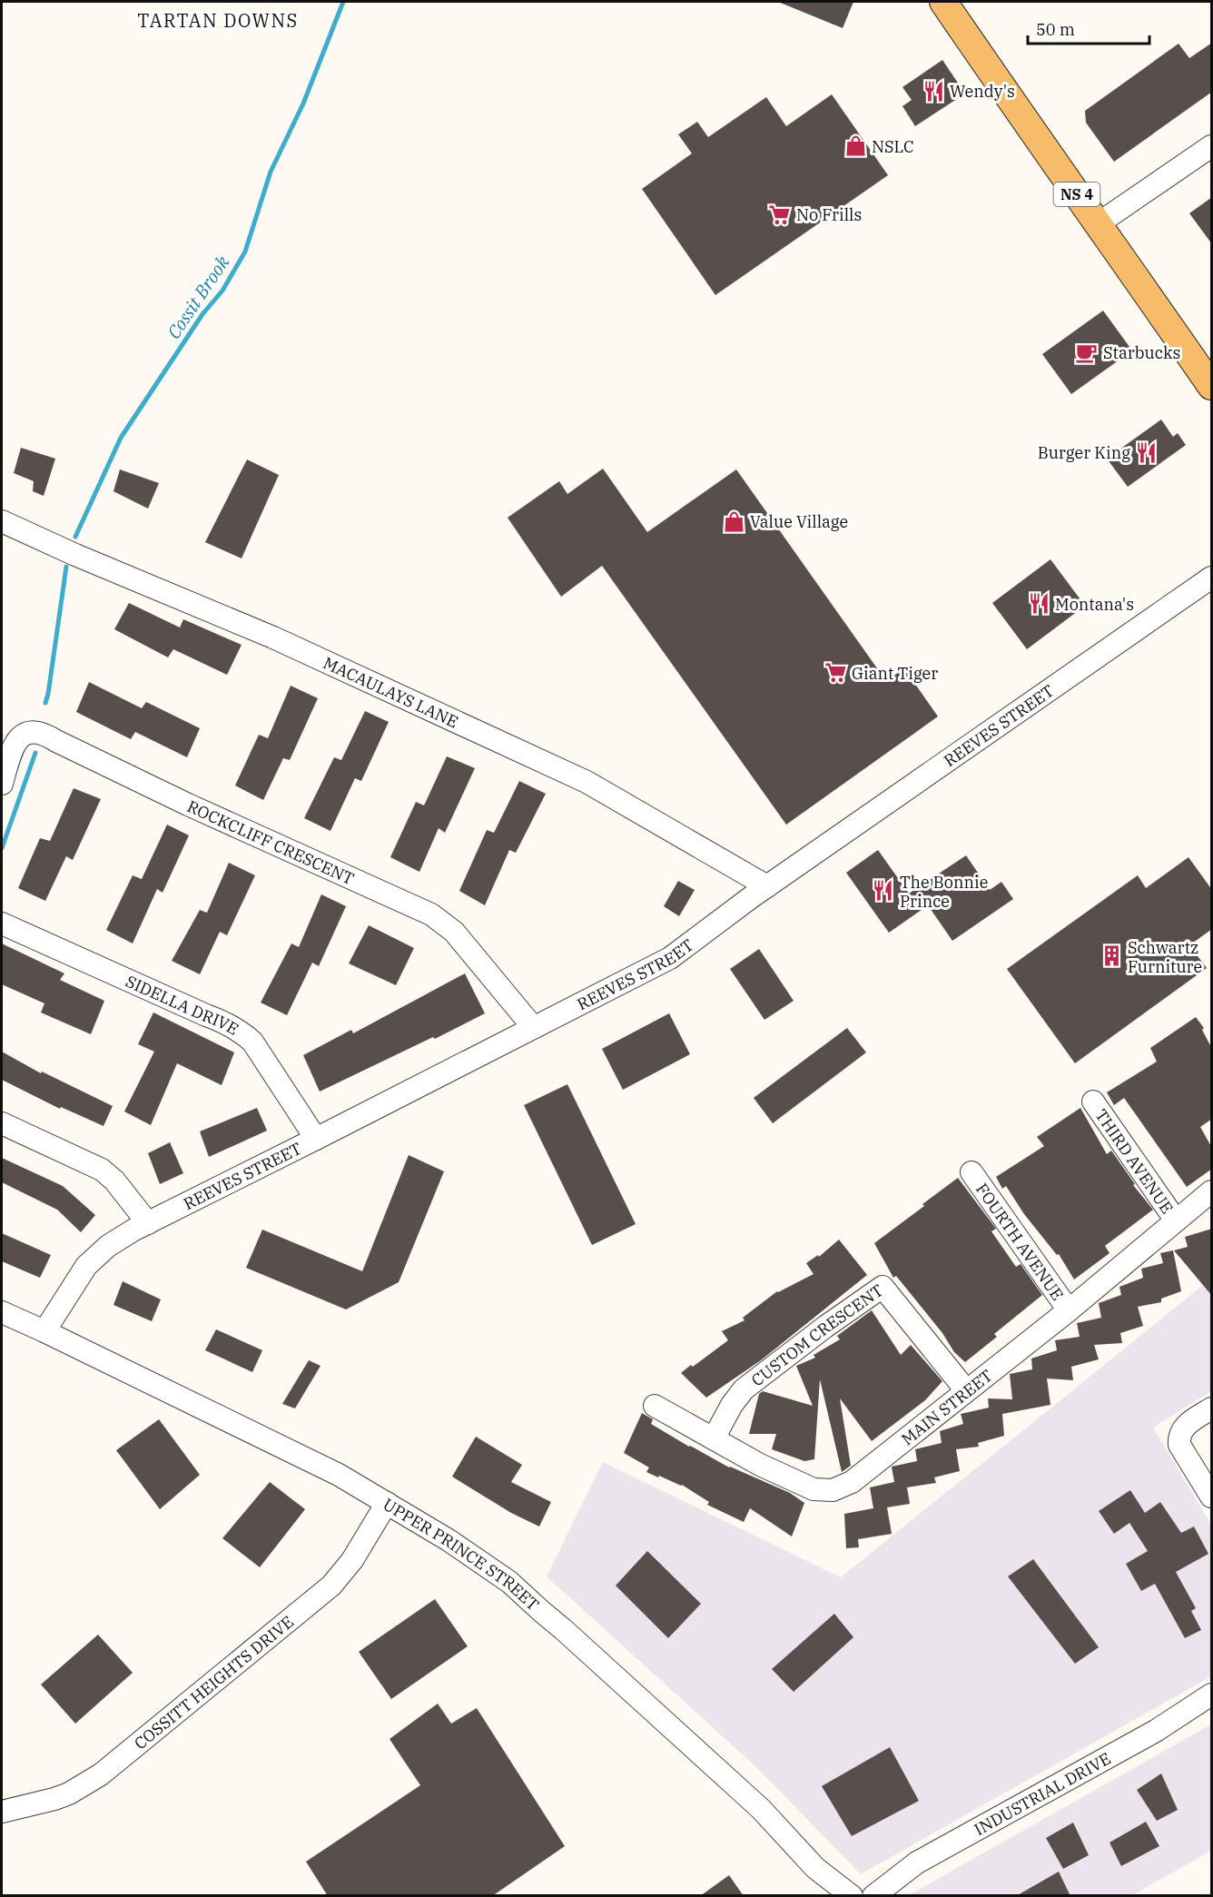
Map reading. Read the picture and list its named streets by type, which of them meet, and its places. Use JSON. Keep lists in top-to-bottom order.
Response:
{
  "streets": {
    "main road": ["NS 4"],
    "street": [
      "MACAULAYS LANE",
      "REEVES STREET",
      "ROCKCLIFF CRESCENT",
      "SIDELLA DRIVE",
      "THIRD AVENUE",
      "FOURTH AVENUE",
      "CUSTOM CRESCENT",
      "MAIN STREET",
      "UPPER PRINCE STREET",
      "COSSITT HEIGHTS DRIVE",
      "INDUSTRIAL DRIVE"
    ]
  },
  "crossings": [
    ["MACAULAYS LANE", "REEVES STREET"],
    ["REEVES STREET", "ROCKCLIFF CRESCENT"],
    ["REEVES STREET", "SIDELLA DRIVE"],
    ["REEVES STREET", "UPPER PRINCE STREET"],
    ["THIRD AVENUE", "MAIN STREET"],
    ["FOURTH AVENUE", "MAIN STREET"],
    ["CUSTOM CRESCENT", "MAIN STREET"],
    ["UPPER PRINCE STREET", "COSSITT HEIGHTS DRIVE"]
  ],
  "districts": ["TARTAN DOWNS"],
  "water": ["Cossit Brook"],
  "places": {
    "restaurant": [
      "Wendy's",
      "Burger King",
      "Montana's",
      "The Bonnie Prince"
    ],
    "shop": ["NSLC", "Value Village"],
    "supermarket": ["No Frills", "Giant Tiger"],
    "cafe": ["Starbucks"],
    "building": ["Schwartz Furniture"]
  },
  "scale_bar": "50 m"
}
